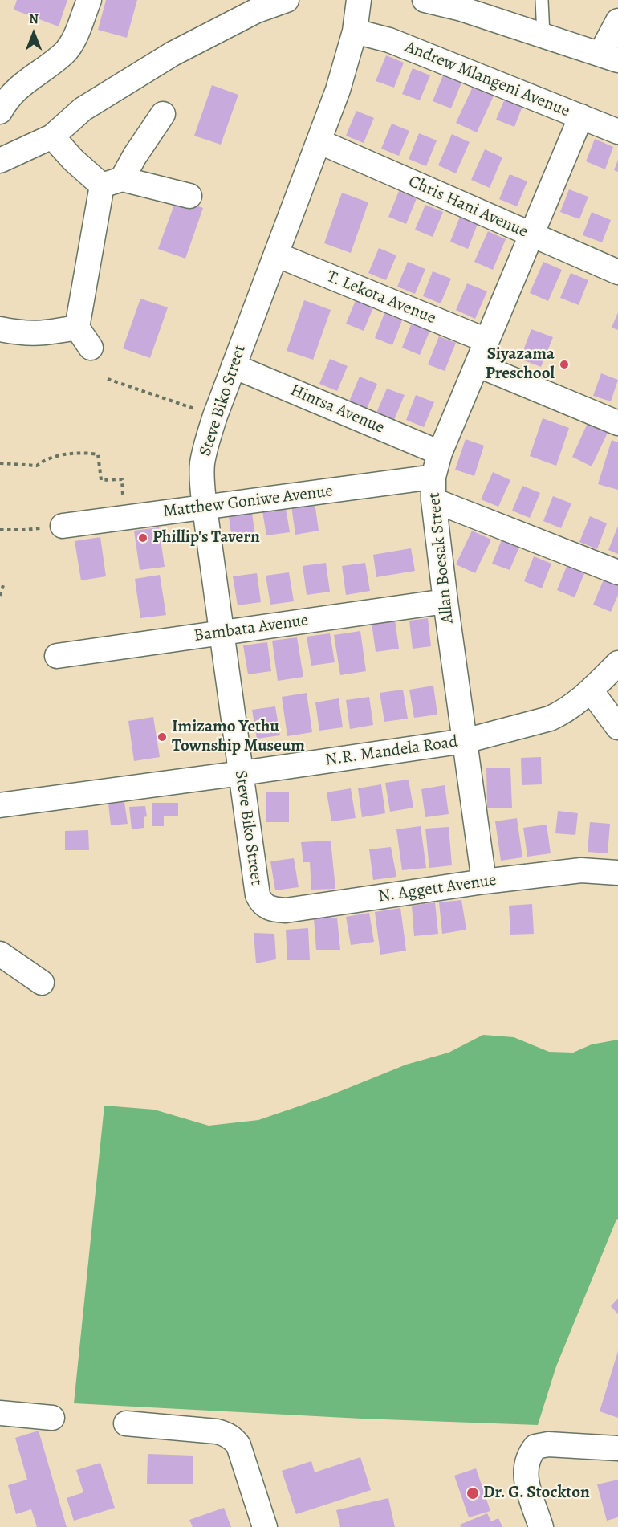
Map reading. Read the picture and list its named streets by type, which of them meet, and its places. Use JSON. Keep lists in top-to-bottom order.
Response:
{
  "streets": {
    "street": [
      "Andrew Mlangeni Avenue",
      "Chris Hani Avenue",
      "T. Lekota Avenue",
      "Steve Biko Street",
      "Hintsa Avenue",
      "Matthew Goniwe Avenue",
      "Allan Boesak Street",
      "Bambata Avenue",
      "N.R. Mandela Road",
      "N. Aggett Avenue"
    ]
  },
  "crossings": [
    ["Andrew Mlangeni Avenue", "Steve Biko Street"],
    ["Andrew Mlangeni Avenue", "Allan Boesak Street"],
    ["Chris Hani Avenue", "Steve Biko Street"],
    ["Chris Hani Avenue", "Allan Boesak Street"],
    ["T. Lekota Avenue", "Steve Biko Street"],
    ["T. Lekota Avenue", "Allan Boesak Street"],
    ["Steve Biko Street", "Hintsa Avenue"],
    ["Steve Biko Street", "Matthew Goniwe Avenue"],
    ["Steve Biko Street", "Bambata Avenue"],
    ["Steve Biko Street", "N.R. Mandela Road"],
    ["Steve Biko Street", "N. Aggett Avenue"],
    ["Hintsa Avenue", "Allan Boesak Street"],
    ["Matthew Goniwe Avenue", "Allan Boesak Street"],
    ["Allan Boesak Street", "Bambata Avenue"],
    ["Allan Boesak Street", "N.R. Mandela Road"],
    ["Allan Boesak Street", "N. Aggett Avenue"]
  ],
  "places": [
    "Siyazama Preschool",
    "Phillip's Tavern",
    "Imizamo Yethu Township Museum",
    "Dr. G. Stockton"
  ],
  "north": "top"
}
